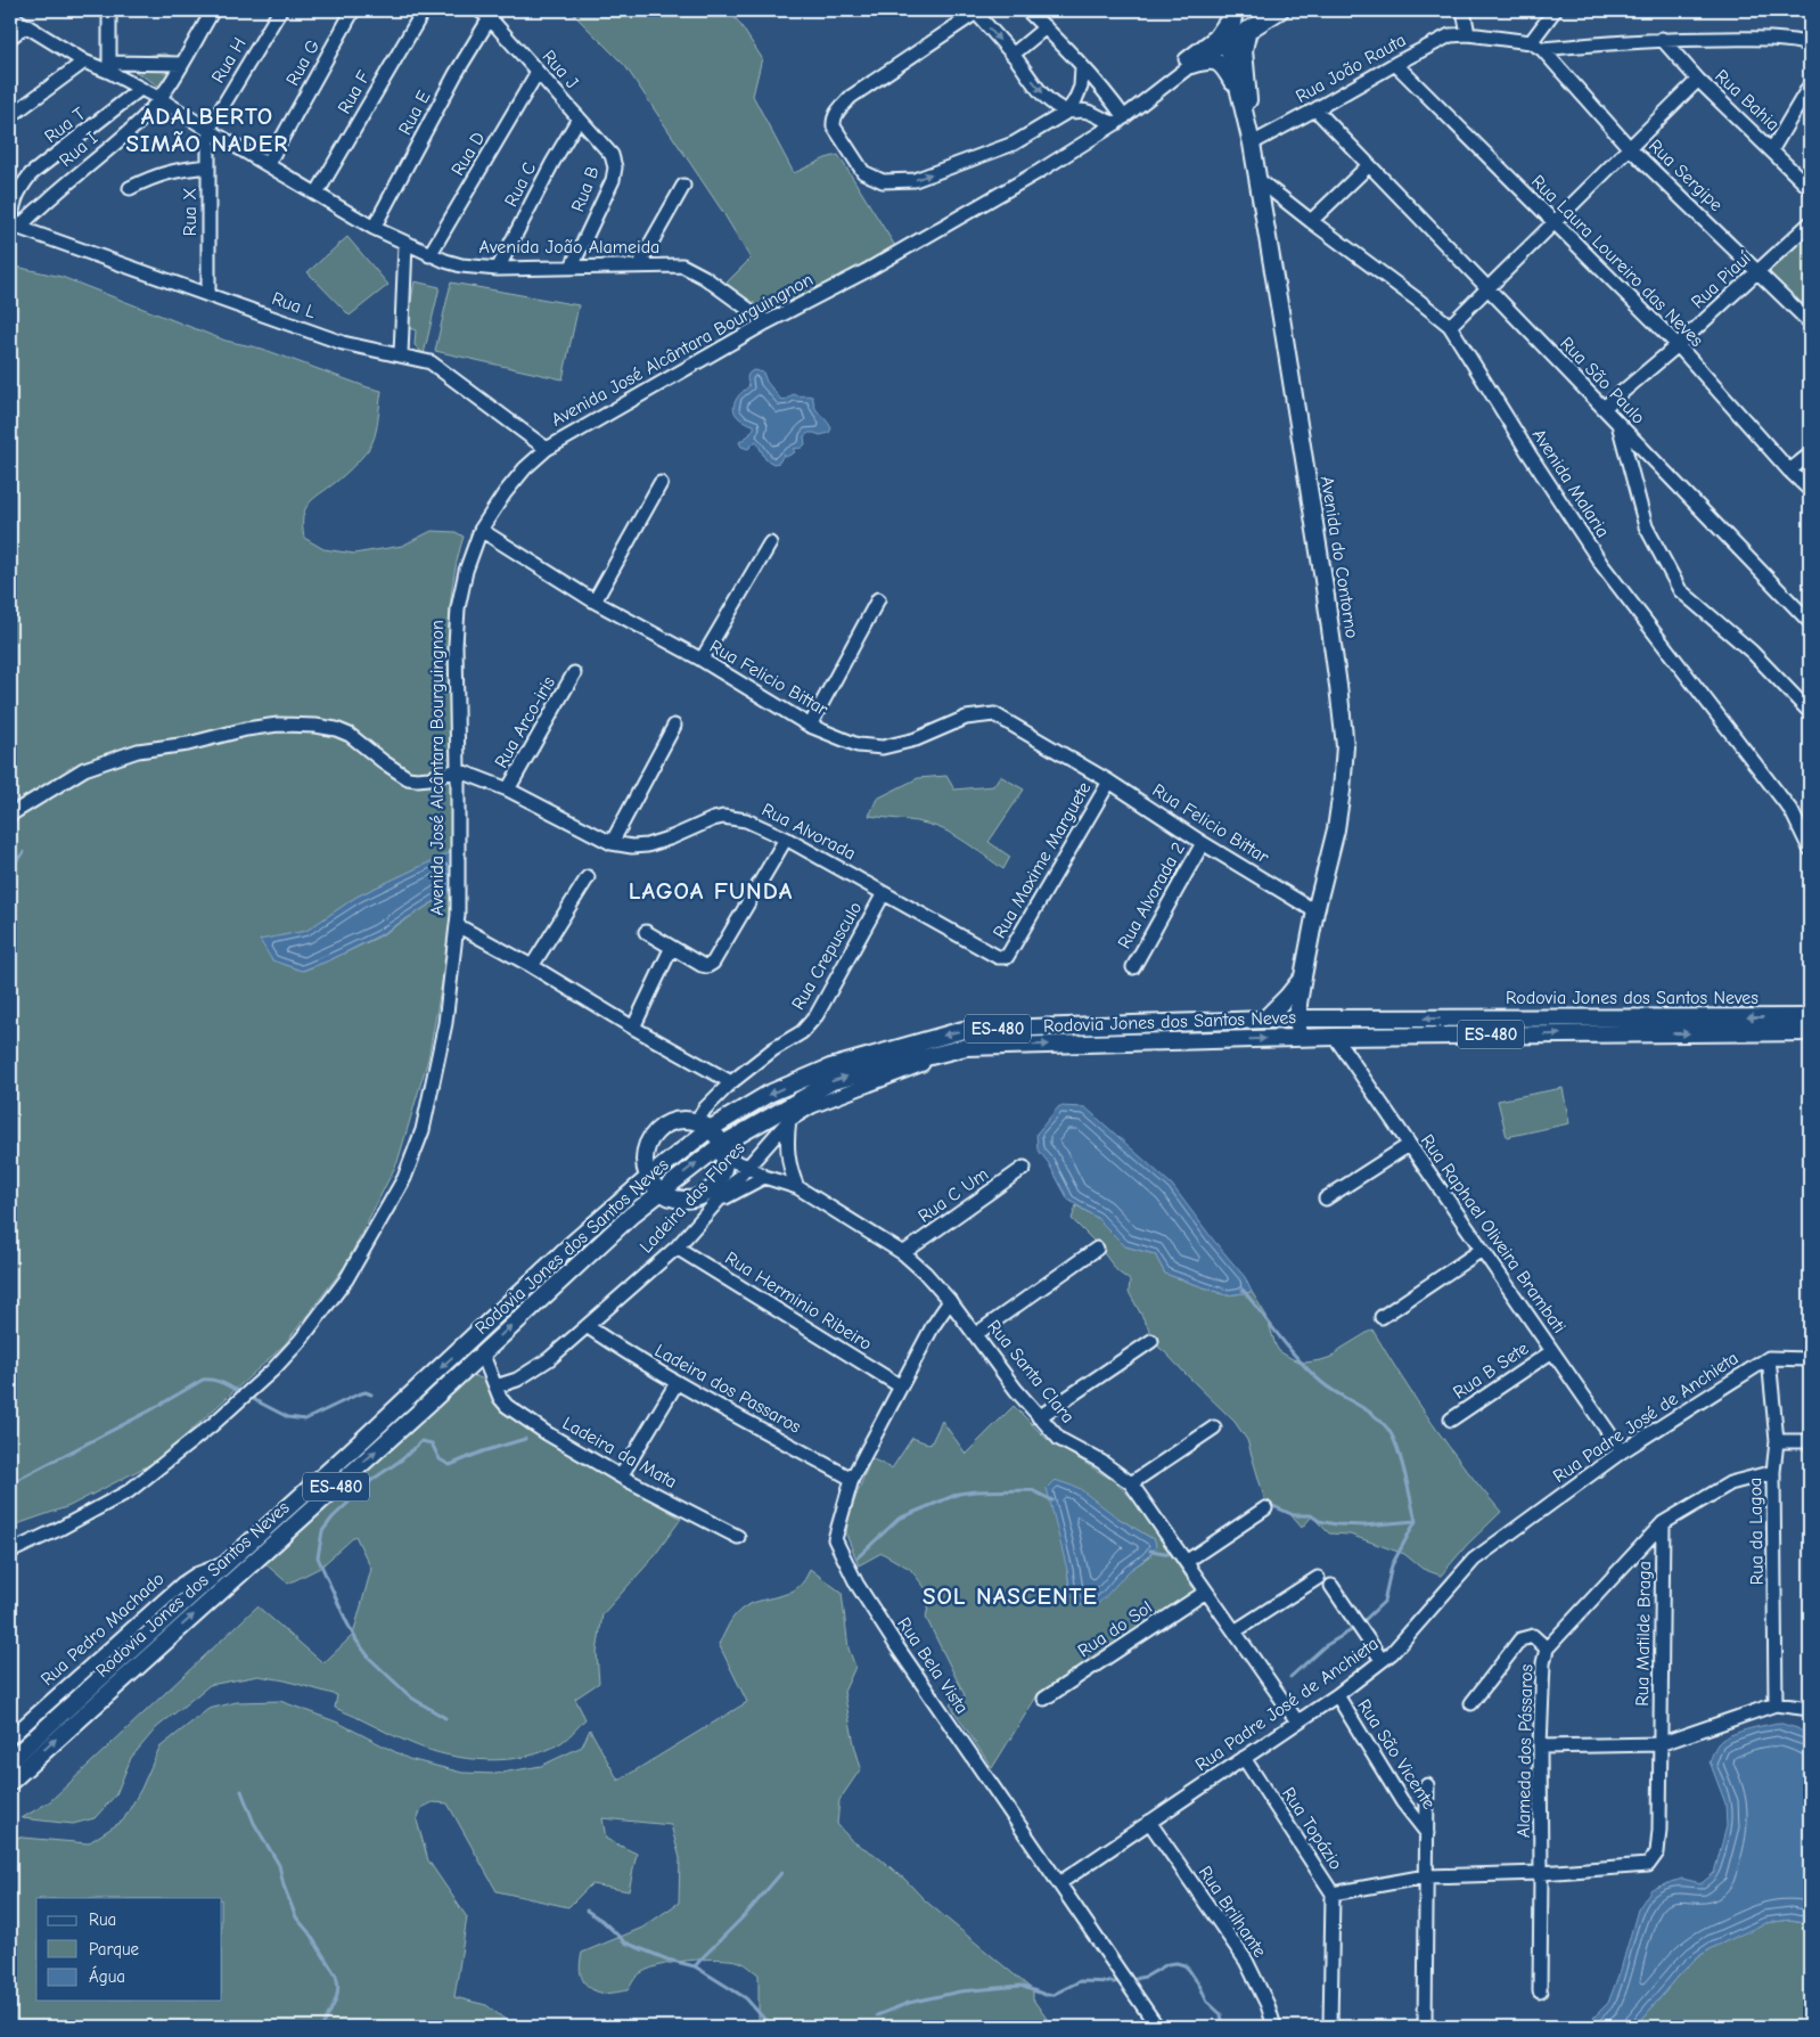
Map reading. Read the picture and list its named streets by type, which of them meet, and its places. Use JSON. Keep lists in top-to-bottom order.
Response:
{
  "streets": {
    "main road": [
      "Avenida José Alcântara Bourguingnon",
      "Avenida do Contorno",
      "Rodovia Jones dos Santos Neves",
      "ES-480"
    ],
    "street": [
      "Rua H",
      "Rua G",
      "Rua João Rauta",
      "Rua J",
      "Rua F",
      "Rua Bahia",
      "Rua E",
      "Rua T",
      "Rua I",
      "Rua D",
      "Rua Sergipe",
      "Rua C",
      "Rua B",
      "Rua X",
      "Avenida João Alameida",
      "Rua Laura Loureiro das Neves",
      "Rua Piauí",
      "Rua L",
      "Rua São Paulo",
      "Avenida Malaria",
      "Rua Felicio Bittar",
      "Rua Arco-iris",
      "Rua Alvorada",
      "Rua Maxime Marguete",
      "Rua Alvorada 2",
      "Rua Crepusculo",
      "Rua C Um",
      "Ladeira das Flores",
      "Rua Raphael Oliveira Brambati",
      "Rua Herminio Ribeiro",
      "Rua B Sete",
      "Rua Santa Clara",
      "Ladeira dos Passaros",
      "Rua Padre José de Anchieta",
      "Ladeira da Mata",
      "Rua da Lagoa",
      "Rua Pedro Machado",
      "Rua do Sol",
      "Rua Matilde Braga",
      "Rua Bela Vista",
      "Alameda dos Pássaros",
      "Rua São Vicente",
      "Rua Topázio",
      "Rua Brilhante"
    ]
  },
  "crossings": [
    ["Rua H", "Rua X"],
    ["Rua H", "Avenida João Alameida"],
    ["Rua G", "Avenida João Alameida"],
    ["Rua João Rauta", "Rua Bahia"],
    ["Rua João Rauta", "Rua Sergipe"],
    ["Rua João Rauta", "Rua Laura Loureiro das Neves"],
    ["Rua João Rauta", "Rua São Paulo"],
    ["Rua João Rauta", "Avenida do Contorno"],
    ["Rua J", "Rua E"],
    ["Rua J", "Rua D"],
    ["Rua J", "Rua C"],
    ["Rua J", "Rua B"],
    ["Rua F", "Avenida João Alameida"],
    ["Rua E", "Avenida João Alameida"],
    ["Rua T", "Rua I"],
    ["Rua T", "Avenida João Alameida"],
    ["Rua T", "Rua L"],
    ["Rua I", "Avenida João Alameida"],
    ["Rua I", "Rua L"],
    ["Rua D", "Avenida João Alameida"],
    ["Rua Sergipe", "Rua Piauí"],
    ["Rua C", "Avenida João Alameida"],
    ["Rua B", "Avenida João Alameida"],
    ["Rua X", "Avenida João Alameida"],
    ["Rua X", "Rua L"],
    ["Avenida João Alameida", "Avenida José Alcântara Bourguingnon"],
    ["Rua Laura Loureiro das Neves", "Rua Piauí"],
    ["Rua Piauí", "Rua São Paulo"],
    ["Rua L", "Avenida José Alcântara Bourguingnon"],
    ["Avenida José Alcântara Bourguingnon", "Avenida do Contorno"],
    ["Avenida José Alcântara Bourguingnon", "Rua Felicio Bittar"],
    ["Avenida José Alcântara Bourguingnon", "Rua Alvorada"],
    ["Avenida Malaria", "Avenida do Contorno"],
    ["Avenida do Contorno", "Rua Felicio Bittar"],
    ["Avenida do Contorno", "Rodovia Jones dos Santos Neves"],
    ["Rua Felicio Bittar", "Rua Maxime Marguete"],
    ["Rua Felicio Bittar", "Rua Alvorada 2"],
    ["Rua Arco-iris", "Rua Alvorada"],
    ["Rua Alvorada", "Rua Maxime Marguete"],
    ["Rua Alvorada", "Rua Crepusculo"],
    ["Rua Crepusculo", "Rodovia Jones dos Santos Neves"],
    ["Rodovia Jones dos Santos Neves", "Ladeira das Flores"],
    ["Rodovia Jones dos Santos Neves", "Rua Raphael Oliveira Brambati"],
    ["Rodovia Jones dos Santos Neves", "Rua Santa Clara"],
    ["Rodovia Jones dos Santos Neves", "Rua Pedro Machado"],
    ["Rua C Um", "Rua Santa Clara"],
    ["Ladeira das Flores", "Rua Herminio Ribeiro"],
    ["Ladeira das Flores", "Rua Santa Clara"],
    ["Ladeira das Flores", "Ladeira dos Passaros"],
    ["Ladeira das Flores", "Ladeira da Mata"],
    ["Rua Raphael Oliveira Brambati", "Rua B Sete"],
    ["Rua Raphael Oliveira Brambati", "Rua Padre José de Anchieta"],
    ["Rua Herminio Ribeiro", "Rua Bela Vista"],
    ["Rua Santa Clara", "Rua Padre José de Anchieta"],
    ["Rua Santa Clara", "Rua do Sol"],
    ["Rua Santa Clara", "Rua Bela Vista"],
    ["Ladeira dos Passaros", "Rua Bela Vista"],
    ["Rua Padre José de Anchieta", "Rua da Lagoa"],
    ["Rua Padre José de Anchieta", "Rua Bela Vista"],
    ["Rua Padre José de Anchieta", "Rua São Vicente"],
    ["Rua Padre José de Anchieta", "Rua Topázio"],
    ["Rua Padre José de Anchieta", "Rua Brilhante"],
    ["Rua da Lagoa", "Alameda dos Pássaros"],
    ["Rua Matilde Braga", "Alameda dos Pássaros"]
  ],
  "districts": ["ADALBERTO SIMÃO NADER", "LAGOA FUNDA", "SOL NASCENTE"],
  "legend": ["Rua", "Parque", "Água"]
}
